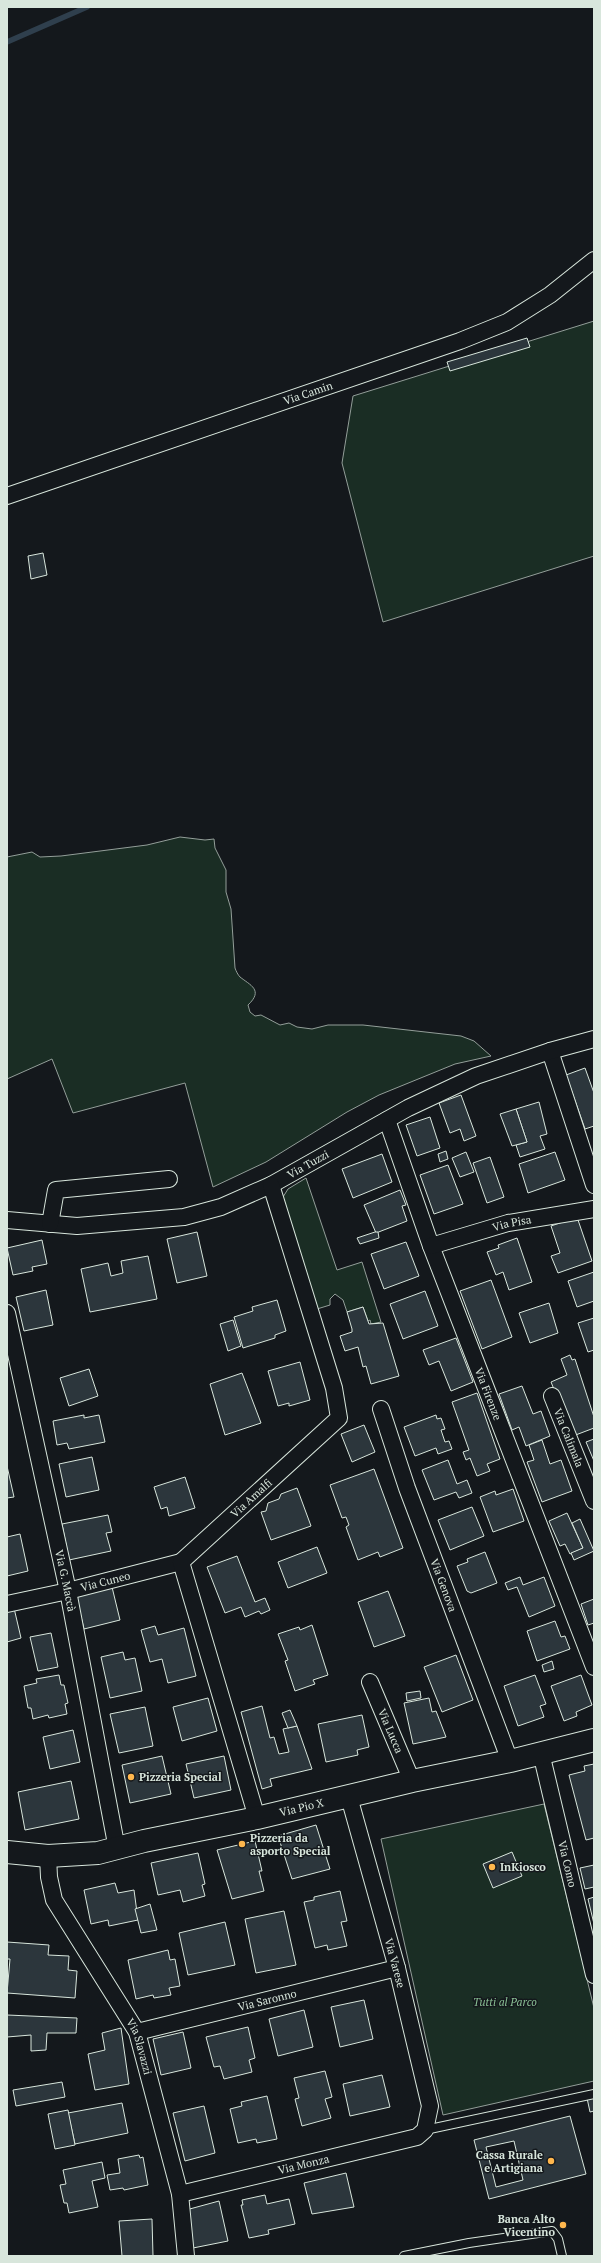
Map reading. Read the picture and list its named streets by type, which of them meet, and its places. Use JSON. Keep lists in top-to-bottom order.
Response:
{
  "streets": {
    "street": [
      "Via Camin",
      "Via Tuzzi",
      "Via Pisa",
      "Via Firenze",
      "Via Calimala",
      "Via Amalfi",
      "Via G. Maccà",
      "Via Cuneo",
      "Via Genova",
      "Via Lucca",
      "Via Pio X",
      "Via Como",
      "Via Varese",
      "Via Saronno",
      "Via Slavazzi",
      "Via Monza"
    ]
  },
  "crossings": [
    ["Via Tuzzi", "Via Firenze"],
    ["Via Tuzzi", "Via Amalfi"],
    ["Via Pisa", "Via Firenze"],
    ["Via Amalfi", "Via Cuneo"],
    ["Via G. Maccà", "Via Cuneo"],
    ["Via G. Maccà", "Via Pio X"],
    ["Via Genova", "Via Pio X"],
    ["Via Lucca", "Via Pio X"],
    ["Via Pio X", "Via Como"],
    ["Via Pio X", "Via Varese"],
    ["Via Pio X", "Via Slavazzi"],
    ["Via Varese", "Via Saronno"],
    ["Via Varese", "Via Monza"],
    ["Via Saronno", "Via Slavazzi"],
    ["Via Slavazzi", "Via Monza"]
  ],
  "parks": ["Tutti al Parco"],
  "places": [
    "Pizzeria Special",
    "Pizzeria da asporto Special",
    "InKiosco",
    "Cassa Rurale e Artigiana",
    "Banca Alto Vicentino"
  ]
}
